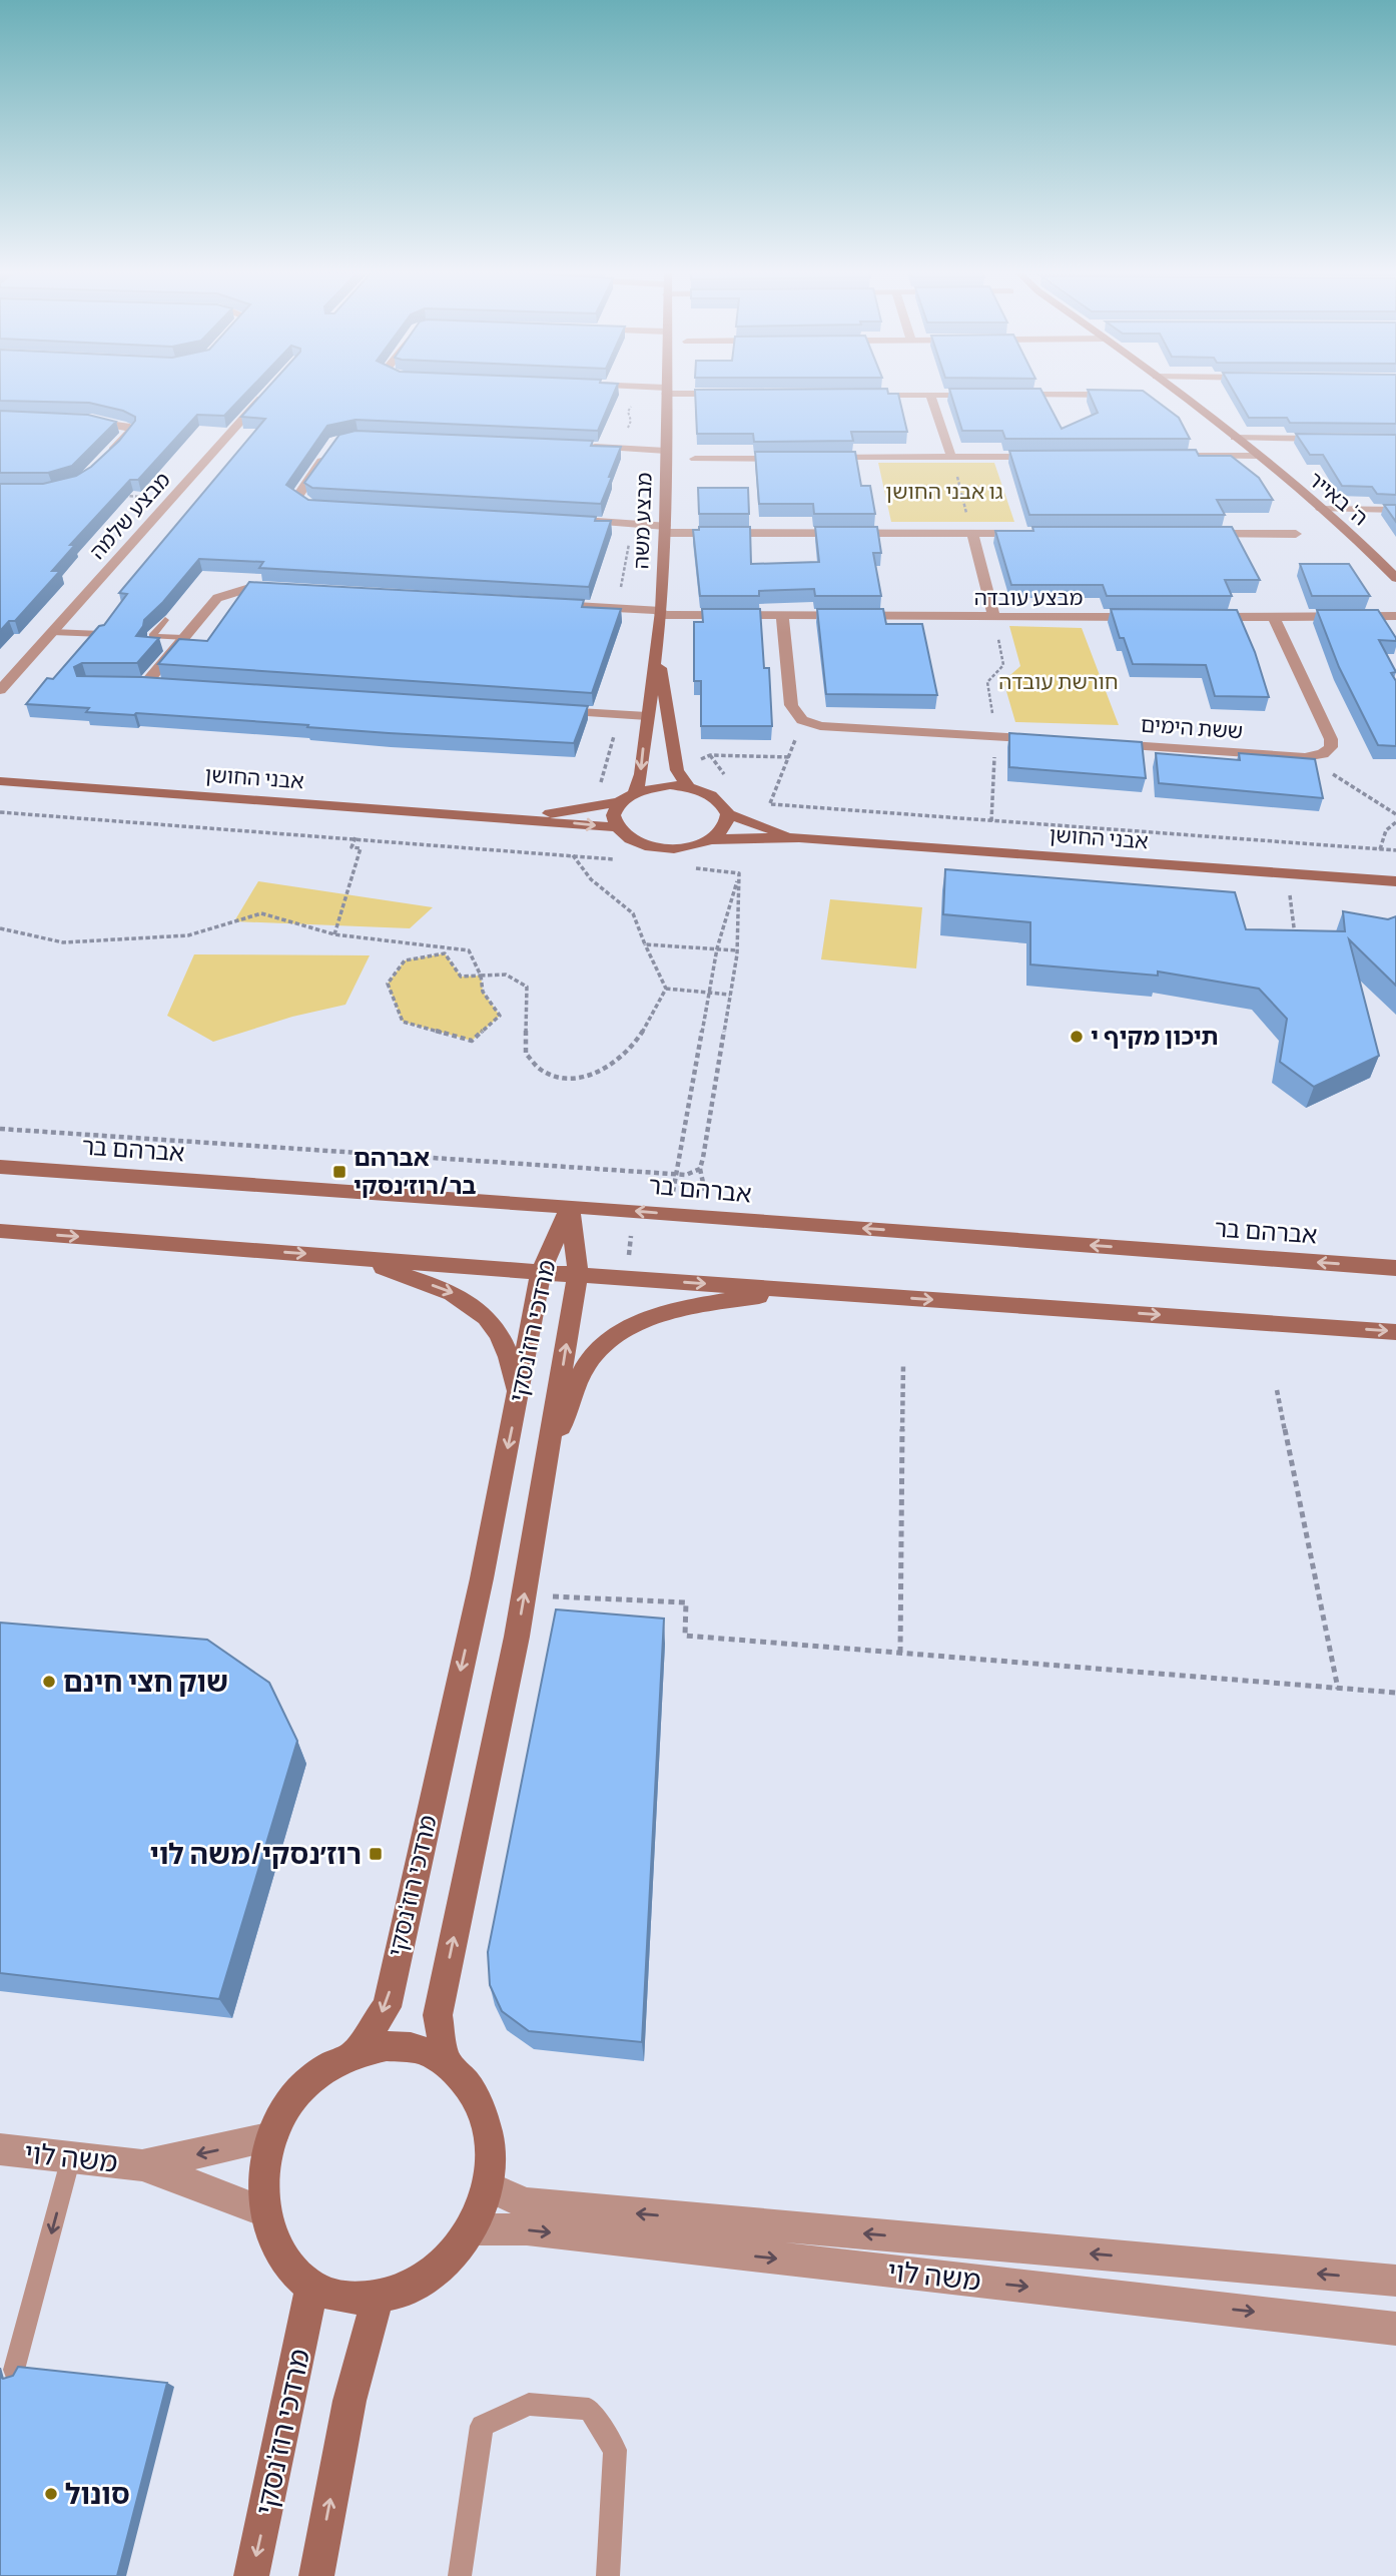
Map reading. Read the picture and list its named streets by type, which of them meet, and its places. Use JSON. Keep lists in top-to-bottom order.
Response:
{
  "streets": {
    "street": [
      "ה' באייר",
      "מבצע שלמה",
      "מבצע משה",
      "מבצע עובדה",
      "ששת הימים",
      "אבני החושן",
      "אברהם בר",
      "מרדכי רוז'נסקי",
      "משה לוי"
    ]
  },
  "crossings": [
    ["מבצע משה", "מבצע עובדה"],
    ["אברהם בר", "מרדכי רוז'נסקי"],
    ["מרדכי רוז'נסקי", "משה לוי"]
  ],
  "parks": ["גו אבני החושן", "חורשת עובדה"],
  "places": {
    "other": ["תיכון מקיף י", "שוק חצי חינם", "סונול"],
    "transit": ["אברהם בר/רוז׳נסקי", "רוז׳נסקי/משה לוי"]
  }
}
